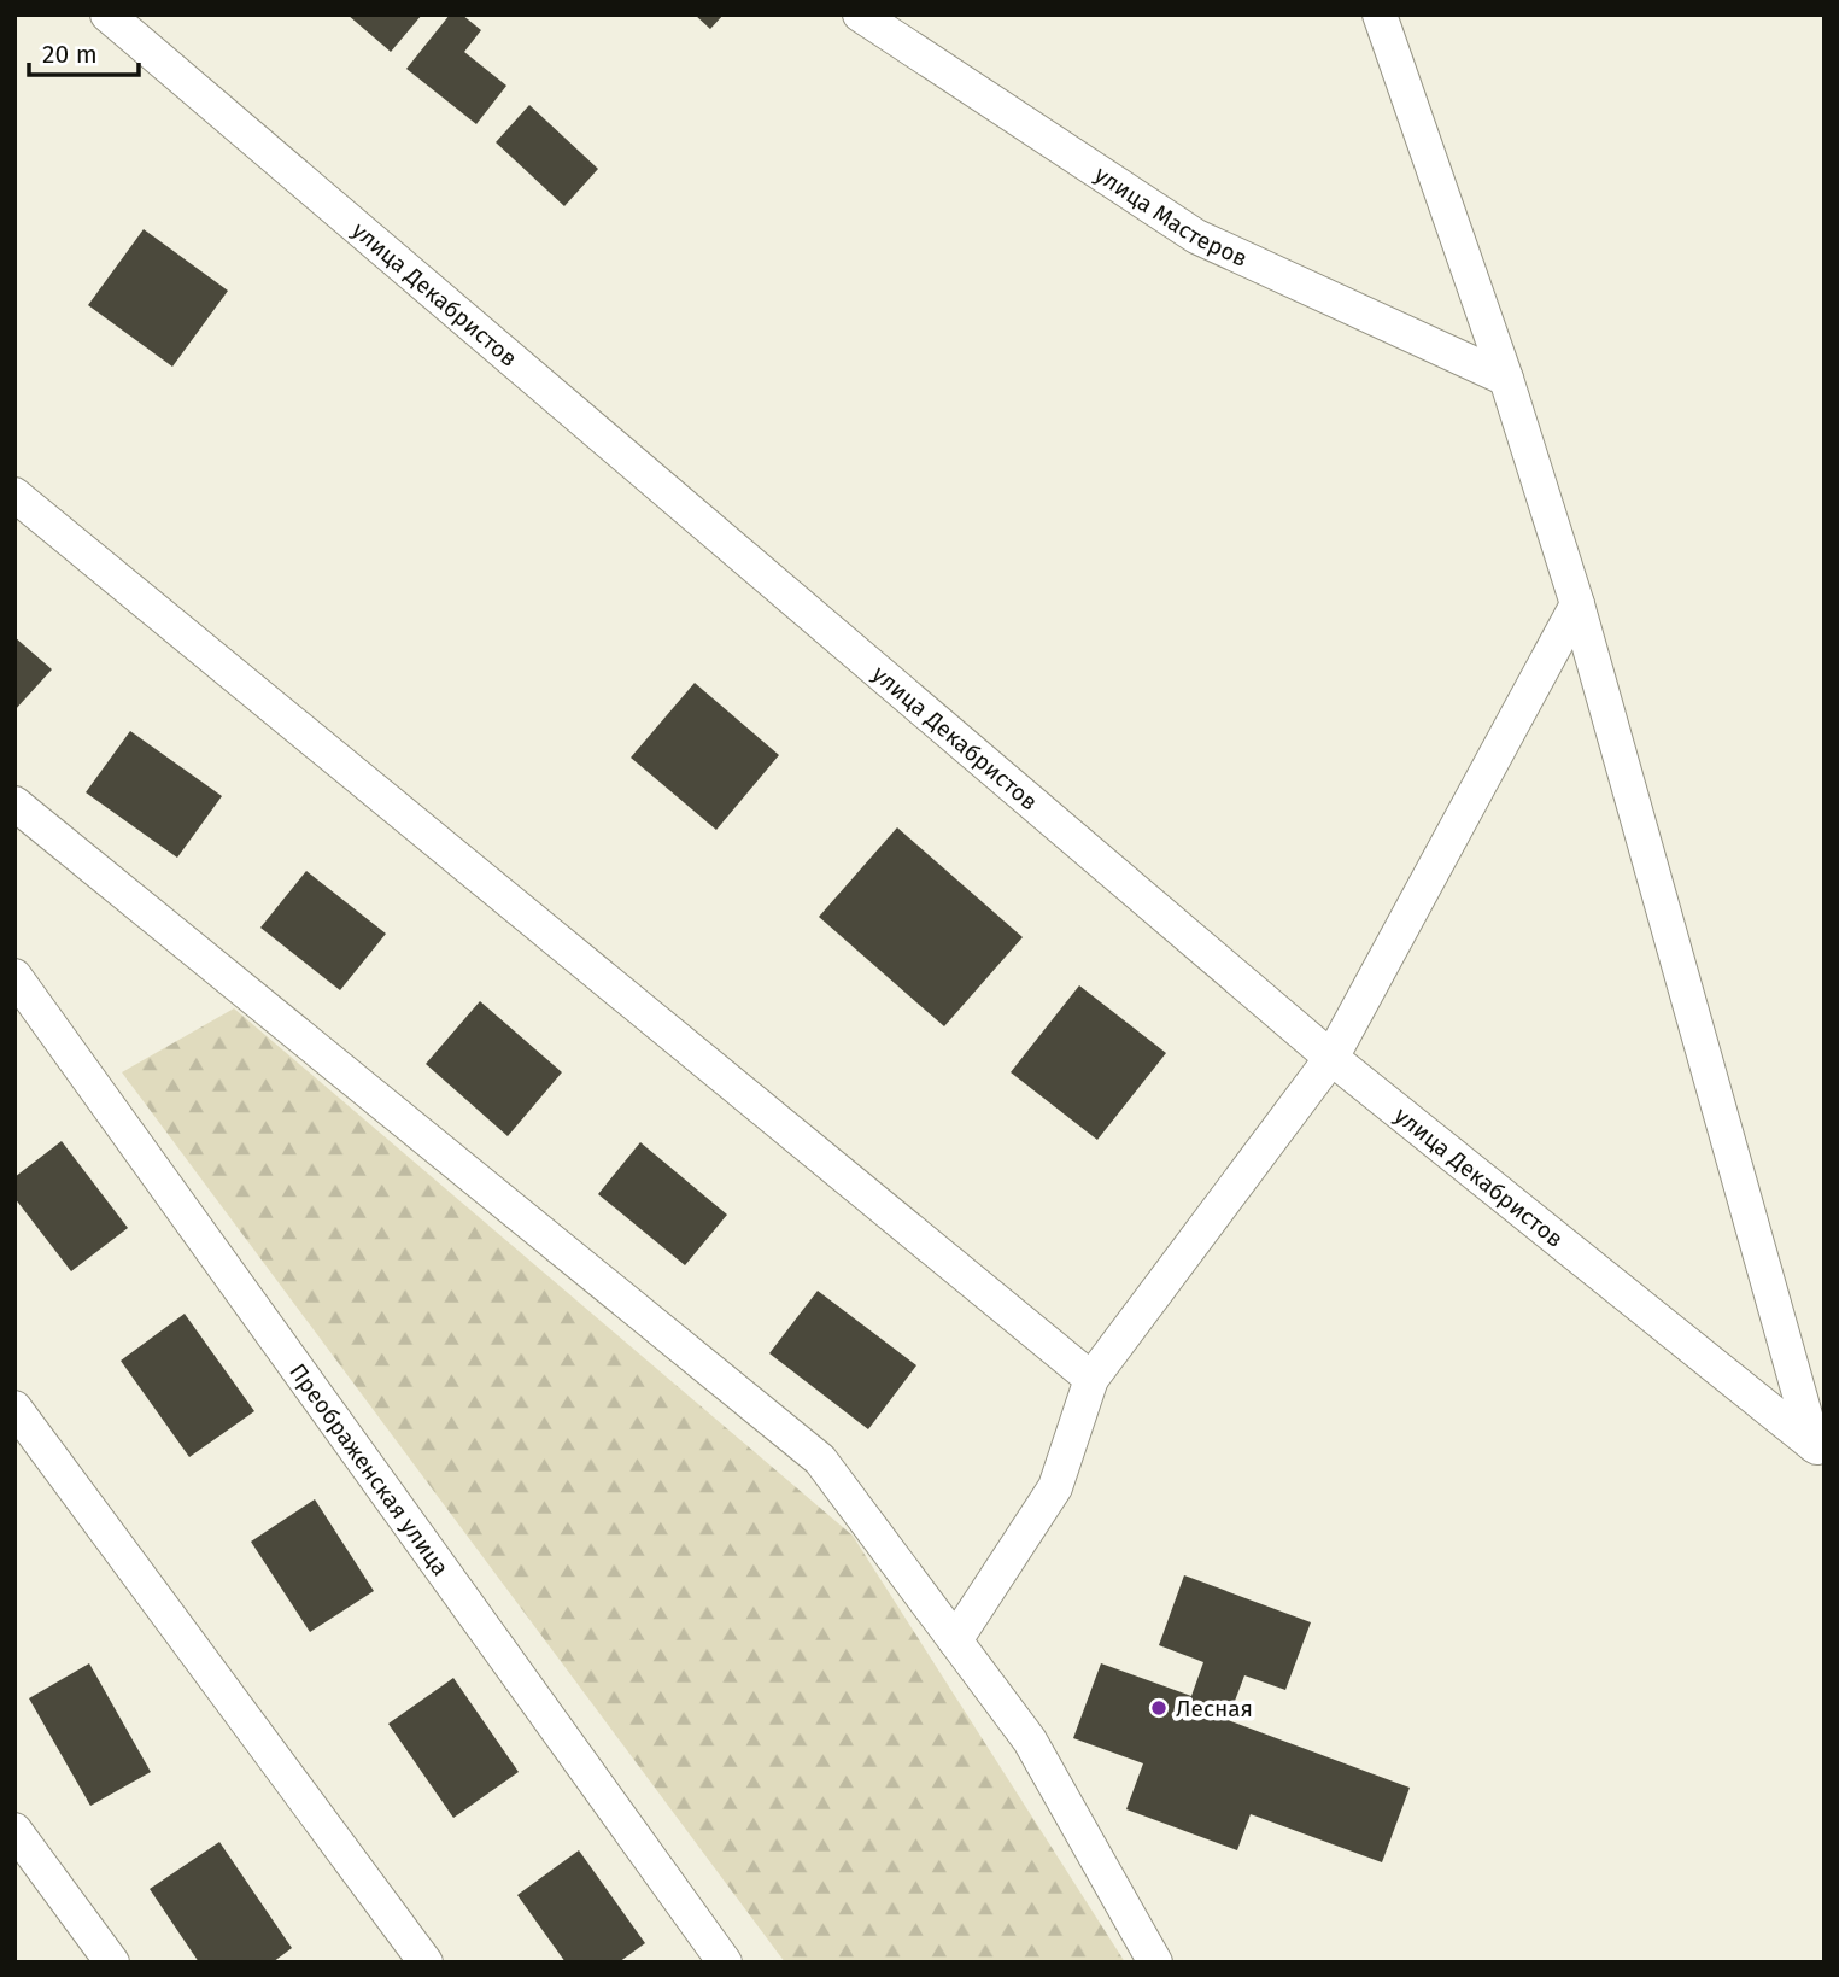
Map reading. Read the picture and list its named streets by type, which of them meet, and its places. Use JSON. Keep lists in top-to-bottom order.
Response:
{
  "streets": {
    "street": ["улица Мастеров", "улица Декабристов", "Преображенская улица"]
  },
  "places": ["Лесная"],
  "scale_bar": "20 m"
}
